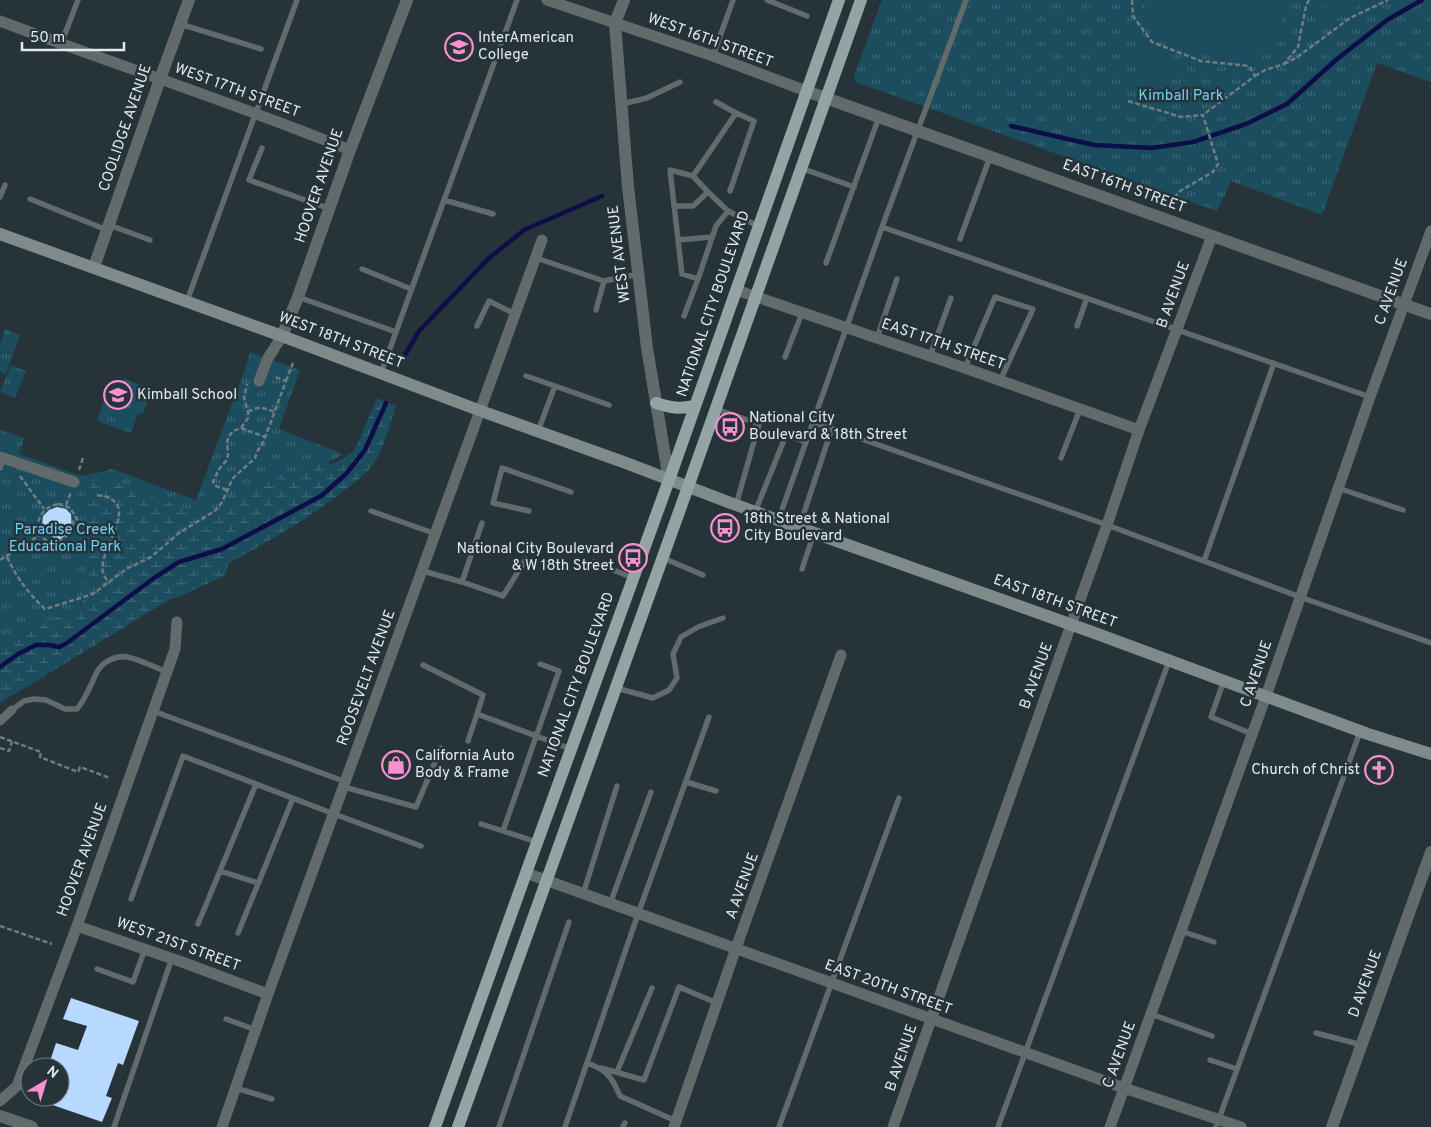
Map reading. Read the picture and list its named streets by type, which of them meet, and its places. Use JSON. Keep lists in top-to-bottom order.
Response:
{
  "streets": {
    "main road": ["NATIONAL CITY BOULEVARD", "WEST 18TH STREET", "EAST 18TH STREET"],
    "street": [
      "WEST 16TH STREET",
      "WEST 17TH STREET",
      "COOLIDGE AVENUE",
      "HOOVER AVENUE",
      "EAST 16TH STREET",
      "WEST AVENUE",
      "C AVENUE",
      "B AVENUE",
      "EAST 17TH STREET",
      "ROOSEVELT AVENUE",
      "A AVENUE",
      "WEST 21ST STREET",
      "D AVENUE",
      "EAST 20TH STREET"
    ]
  },
  "crossings": [
    ["WEST 16TH STREET", "EAST 16TH STREET"],
    ["WEST 16TH STREET", "WEST AVENUE"],
    ["WEST 16TH STREET", "NATIONAL CITY BOULEVARD"],
    ["WEST 17TH STREET", "COOLIDGE AVENUE"],
    ["WEST 17TH STREET", "HOOVER AVENUE"],
    ["COOLIDGE AVENUE", "WEST 18TH STREET"],
    ["HOOVER AVENUE", "WEST 18TH STREET"],
    ["HOOVER AVENUE", "WEST 21ST STREET"],
    ["EAST 16TH STREET", "C AVENUE"],
    ["EAST 16TH STREET", "B AVENUE"],
    ["EAST 16TH STREET", "NATIONAL CITY BOULEVARD"],
    ["WEST AVENUE", "NATIONAL CITY BOULEVARD"],
    ["WEST AVENUE", "WEST 18TH STREET"],
    ["WEST AVENUE", "EAST 18TH STREET"],
    ["C AVENUE", "EAST 18TH STREET"],
    ["C AVENUE", "EAST 20TH STREET"],
    ["B AVENUE", "EAST 17TH STREET"],
    ["B AVENUE", "EAST 18TH STREET"],
    ["B AVENUE", "EAST 20TH STREET"],
    ["NATIONAL CITY BOULEVARD", "WEST 18TH STREET"],
    ["NATIONAL CITY BOULEVARD", "EAST 17TH STREET"],
    ["NATIONAL CITY BOULEVARD", "EAST 18TH STREET"],
    ["NATIONAL CITY BOULEVARD", "EAST 20TH STREET"],
    ["WEST 18TH STREET", "EAST 18TH STREET"],
    ["WEST 18TH STREET", "ROOSEVELT AVENUE"],
    ["ROOSEVELT AVENUE", "WEST 21ST STREET"],
    ["A AVENUE", "EAST 20TH STREET"]
  ],
  "parks": ["Kimball Park", "Paradise Creek Educational Park"],
  "places": {
    "school or university": ["InterAmerican College", "Kimball School"],
    "bus stop": ["National City Boulevard & 18th Street", "18th Street & National City Boulevard", "National City Boulevard & W 18th Street"],
    "shop": ["California Auto Body & Frame"],
    "church": ["Church of Christ"]
  },
  "scale_bar": "50 m",
  "north": "top right"
}
